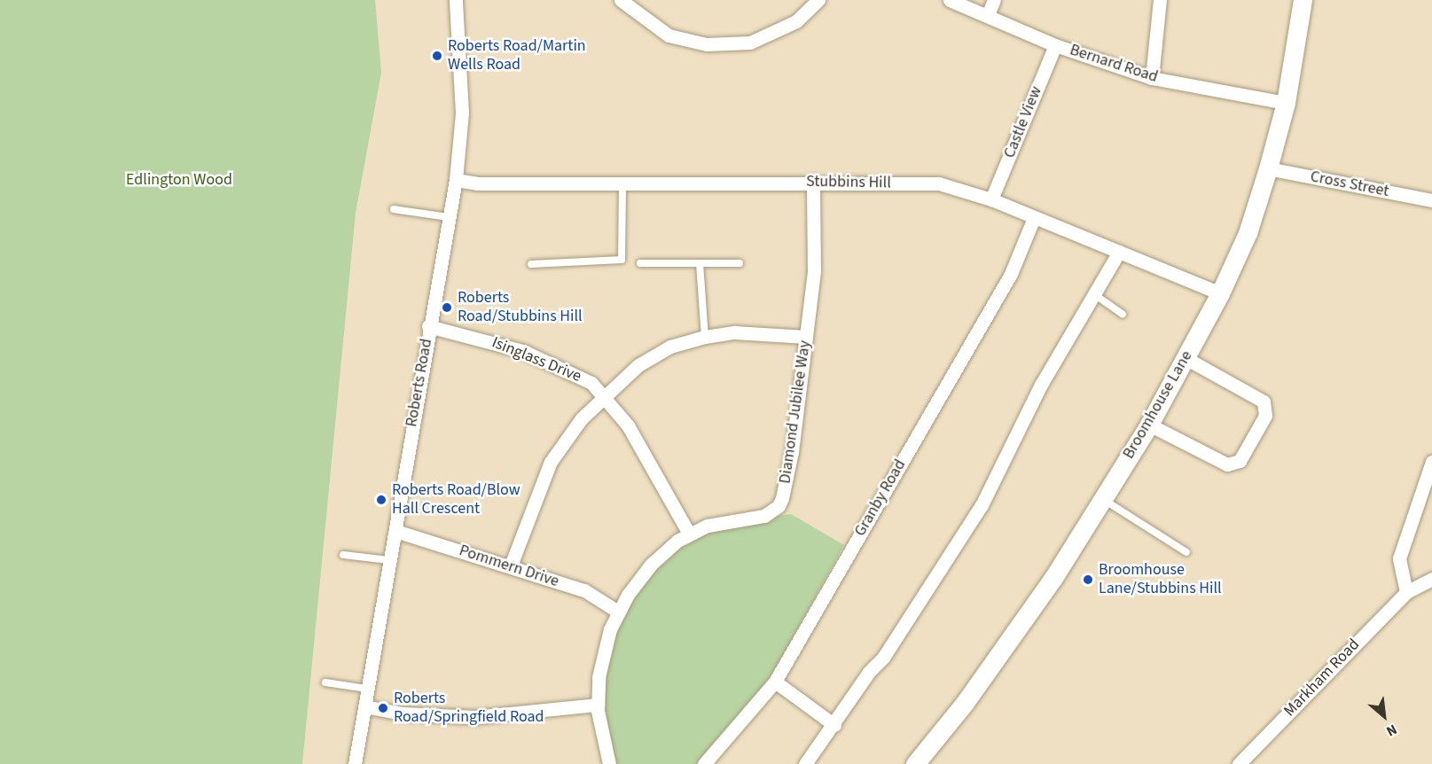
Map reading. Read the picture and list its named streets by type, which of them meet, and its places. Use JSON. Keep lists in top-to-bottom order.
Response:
{
  "streets": {
    "street": [
      "Bernard Road",
      "Castle View",
      "Stubbins Hill",
      "Cross Street",
      "Isinglass Drive",
      "Roberts Road",
      "Broomhouse Lane",
      "Diamond Jubilee Way",
      "Granby Road",
      "Pommern Drive",
      "Markham Road"
    ]
  },
  "crossings": [
    ["Bernard Road", "Castle View"],
    ["Bernard Road", "Broomhouse Lane"],
    ["Castle View", "Stubbins Hill"],
    ["Stubbins Hill", "Roberts Road"],
    ["Stubbins Hill", "Broomhouse Lane"],
    ["Stubbins Hill", "Diamond Jubilee Way"],
    ["Stubbins Hill", "Granby Road"],
    ["Cross Street", "Broomhouse Lane"],
    ["Isinglass Drive", "Roberts Road"],
    ["Isinglass Drive", "Diamond Jubilee Way"],
    ["Roberts Road", "Pommern Drive"],
    ["Diamond Jubilee Way", "Pommern Drive"]
  ],
  "parks": ["Edlington Wood"],
  "places": [
    "Roberts Road/Martin Wells Road",
    "Roberts Road/Stubbins Hill",
    "Roberts Road/Blow Hall Crescent",
    "Broomhouse Lane/Stubbins Hill",
    "Roberts Road/Springfield Road"
  ],
  "north": "bottom right"
}
